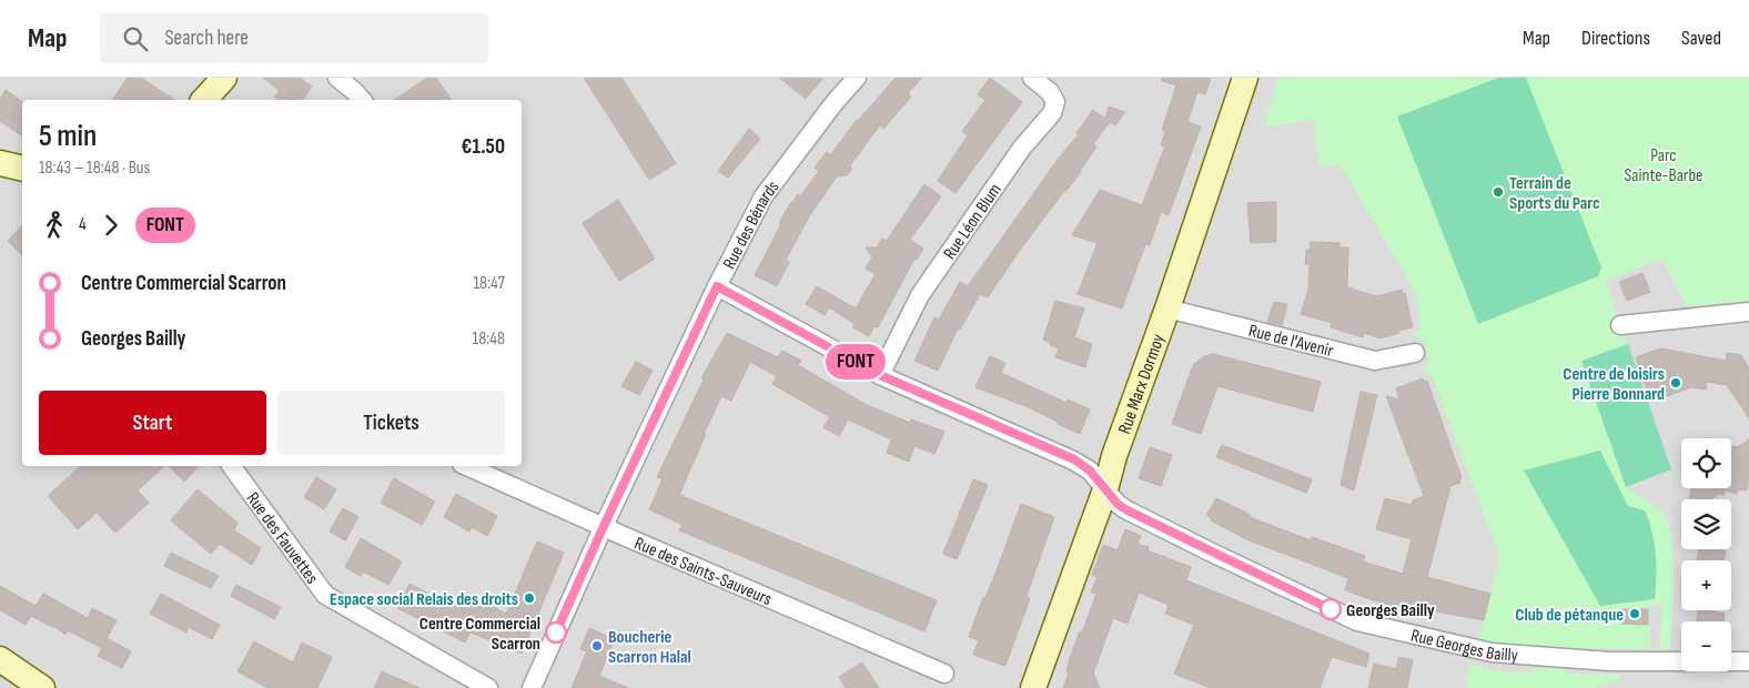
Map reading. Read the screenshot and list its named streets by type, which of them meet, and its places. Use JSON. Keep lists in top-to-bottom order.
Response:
{
  "streets": {
    "main road": ["Rue Marx Dormoy"],
    "street": [
      "Rue Léon Blum",
      "Rue des Bénards",
      "Rue de l'Avenir",
      "Rue des Fauvettes",
      "Rue des Saints-Sauveurs",
      "Rue Georges Bailly"
    ]
  },
  "crossings": [
    ["Rue Léon Blum", "Rue Georges Bailly"],
    ["Rue des Bénards", "Rue des Saints-Sauveurs"],
    ["Rue des Bénards", "Rue Georges Bailly"],
    ["Rue de l'Avenir", "Rue Marx Dormoy"],
    ["Rue Marx Dormoy", "Rue Georges Bailly"]
  ],
  "parks": ["Parc Sainte-Barbe"],
  "places": [
    "Terrain de Sports du Parc",
    "Centre de loisirs Pierre Bonnard",
    "Espace social Relais des droits",
    "Georges Bailly",
    "Club de pétanque",
    "Centre Commercial Scarron",
    "Boucherie Scarron Halal"
  ],
  "lines": ["bus line FONT"],
  "page": {
    "header": "Map",
    "search": "Search here",
    "nav": ["Map", "Directions", "Saved"],
    "on_map": "FONT",
    "heading": ["5 min", "18:43 – 18:48 · Bus", "€1.50"],
    "legs": ["4", "FONT"],
    "list": [
      {
        "name": "Centre Commercial Scarron",
        "value": "18:47"
      },
      {
        "name": "Georges Bailly",
        "value": "18:48"
      }
    ],
    "buttons": ["Start", "Tickets"],
    "map_buttons": ["+", "−"]
  }
}
